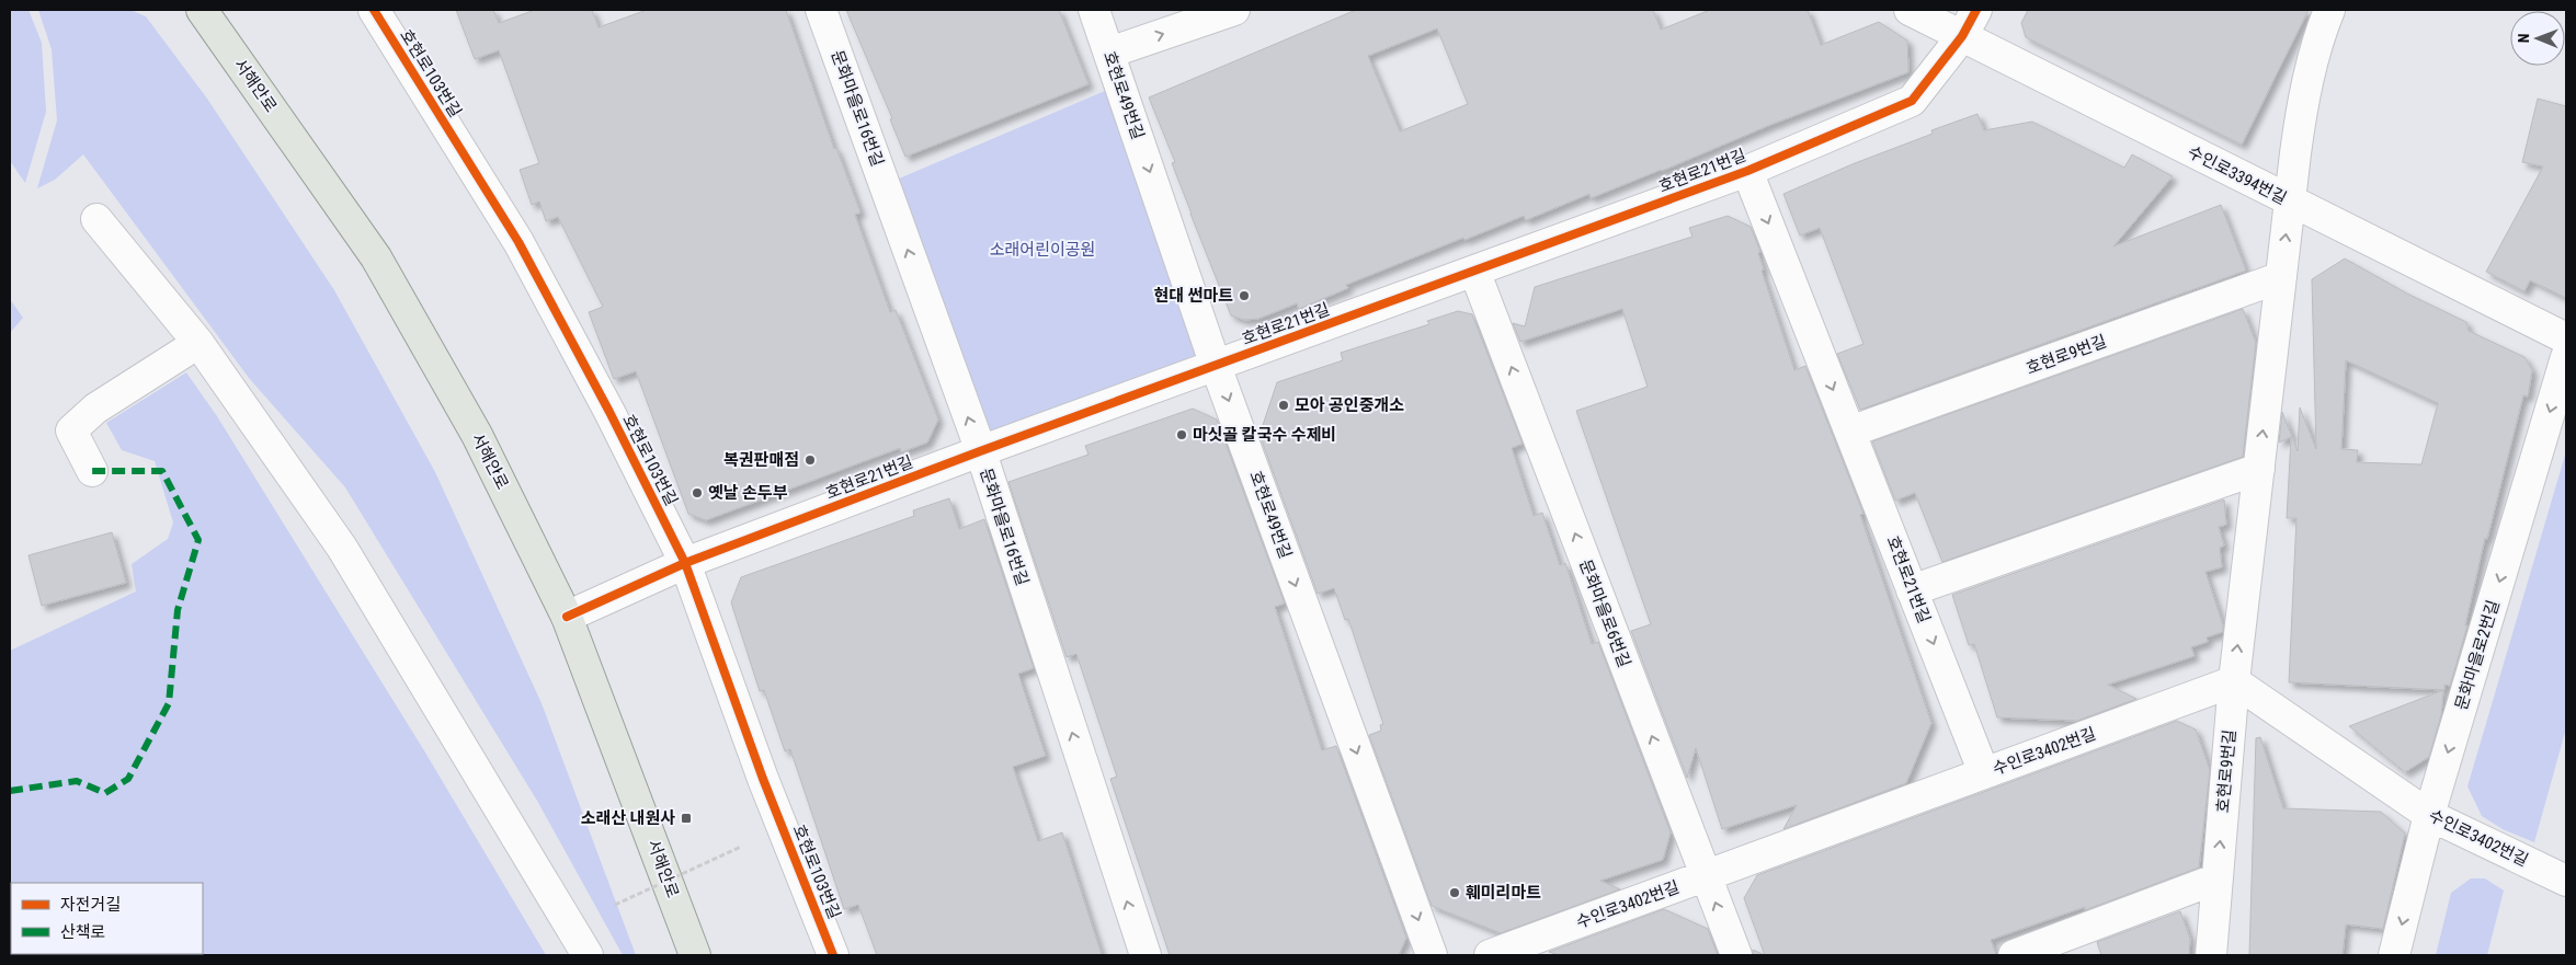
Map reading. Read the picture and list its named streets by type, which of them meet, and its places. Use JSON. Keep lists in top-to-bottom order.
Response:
{
  "streets": {
    "main road": ["서해안로"],
    "street": [
      "호현로103번길",
      "호현로49번길",
      "문화마을로16번길",
      "호현로21번길",
      "수인로3394번길",
      "호현로9번길",
      "문화마을로6번길",
      "문화마을로2번길",
      "수인로3402번길"
    ]
  },
  "crossings": [
    ["호현로103번길", "호현로21번길"],
    ["서해안로", "호현로21번길"],
    ["호현로49번길", "호현로21번길"],
    ["문화마을로16번길", "호현로21번길"],
    ["호현로21번길", "수인로3394번길"],
    ["호현로21번길", "호현로9번길"],
    ["호현로21번길", "문화마을로6번길"],
    ["호현로21번길", "수인로3402번길"],
    ["수인로3394번길", "호현로9번길"],
    ["호현로9번길", "수인로3402번길"],
    ["문화마을로6번길", "수인로3402번길"],
    ["문화마을로2번길", "수인로3402번길"]
  ],
  "one_way": [
    "호현로49번길",
    "문화마을로16번길",
    "호현로9번길",
    "문화마을로6번길",
    "문화마을로2번길"
  ],
  "parks": ["소래어린이공원"],
  "places": {
    "other": [
      "현대 썬마트",
      "모아 공인중개소",
      "마싯골 칼국수 수제비",
      "복권판매점",
      "옛날 손두부",
      "훼미리마트"
    ],
    "transit": ["소래산 내원사"]
  },
  "legend": ["자전거길", "산책로"],
  "north": "left"
}
